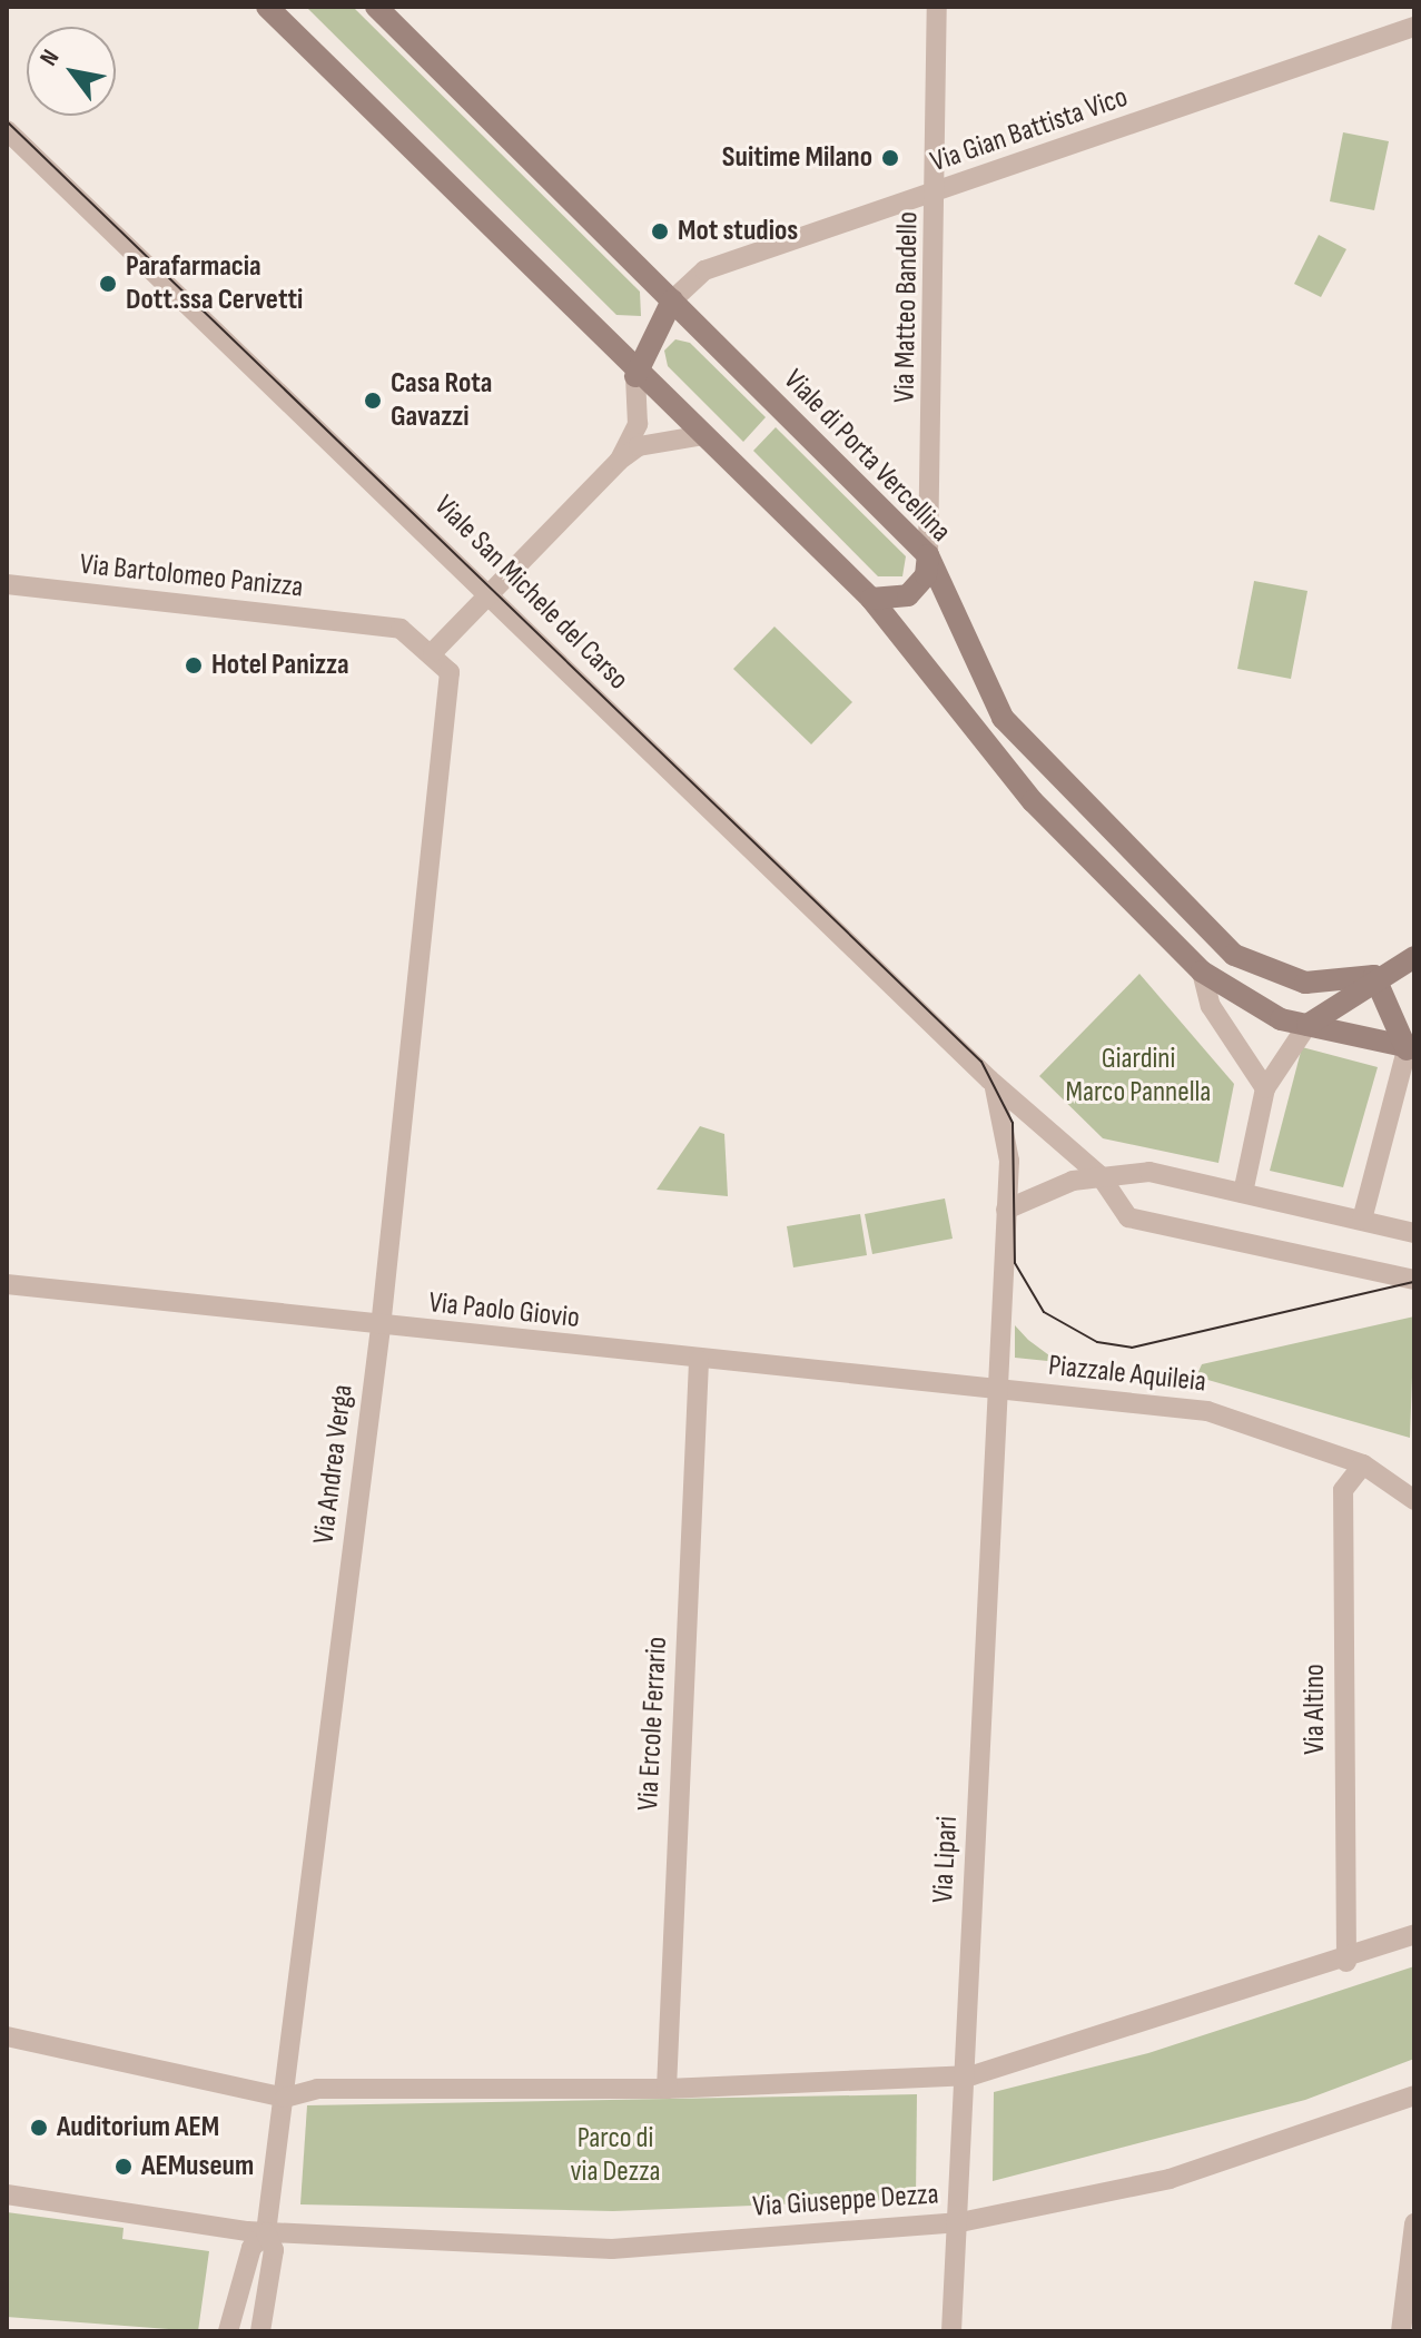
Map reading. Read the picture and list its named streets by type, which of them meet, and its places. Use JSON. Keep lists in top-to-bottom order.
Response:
{
  "streets": {
    "main road": ["Viale di Porta Vercellina"],
    "street": [
      "Via Gian Battista Vico",
      "Via Matteo Bandello",
      "Via Bartolomeo Panizza",
      "Viale San Michele del Carso",
      "Via Paolo Giovio",
      "Piazzale Aquileia",
      "Via Andrea Verga",
      "Via Altino",
      "Via Ercole Ferrario",
      "Via Lipari",
      "Via Giuseppe Dezza"
    ]
  },
  "crossings": [
    ["Via Gian Battista Vico", "Via Matteo Bandello"],
    ["Via Gian Battista Vico", "Viale di Porta Vercellina"],
    ["Via Matteo Bandello", "Viale di Porta Vercellina"],
    ["Via Bartolomeo Panizza", "Via Andrea Verga"],
    ["Via Paolo Giovio", "Piazzale Aquileia"],
    ["Via Paolo Giovio", "Via Andrea Verga"],
    ["Via Paolo Giovio", "Via Ercole Ferrario"],
    ["Via Paolo Giovio", "Via Lipari"],
    ["Piazzale Aquileia", "Via Altino"],
    ["Piazzale Aquileia", "Via Lipari"],
    ["Via Andrea Verga", "Via Giuseppe Dezza"],
    ["Via Lipari", "Via Giuseppe Dezza"]
  ],
  "parks": ["Giardini Marco Pannella", "Parco di via Dezza"],
  "places": [
    "Suitime Milano",
    "Mot studios",
    "Parafarmacia Dott.ssa Cervetti",
    "Casa Rota Gavazzi",
    "Hotel Panizza",
    "Auditorium AEM",
    "AEMuseum"
  ],
  "north": "top left"
}
